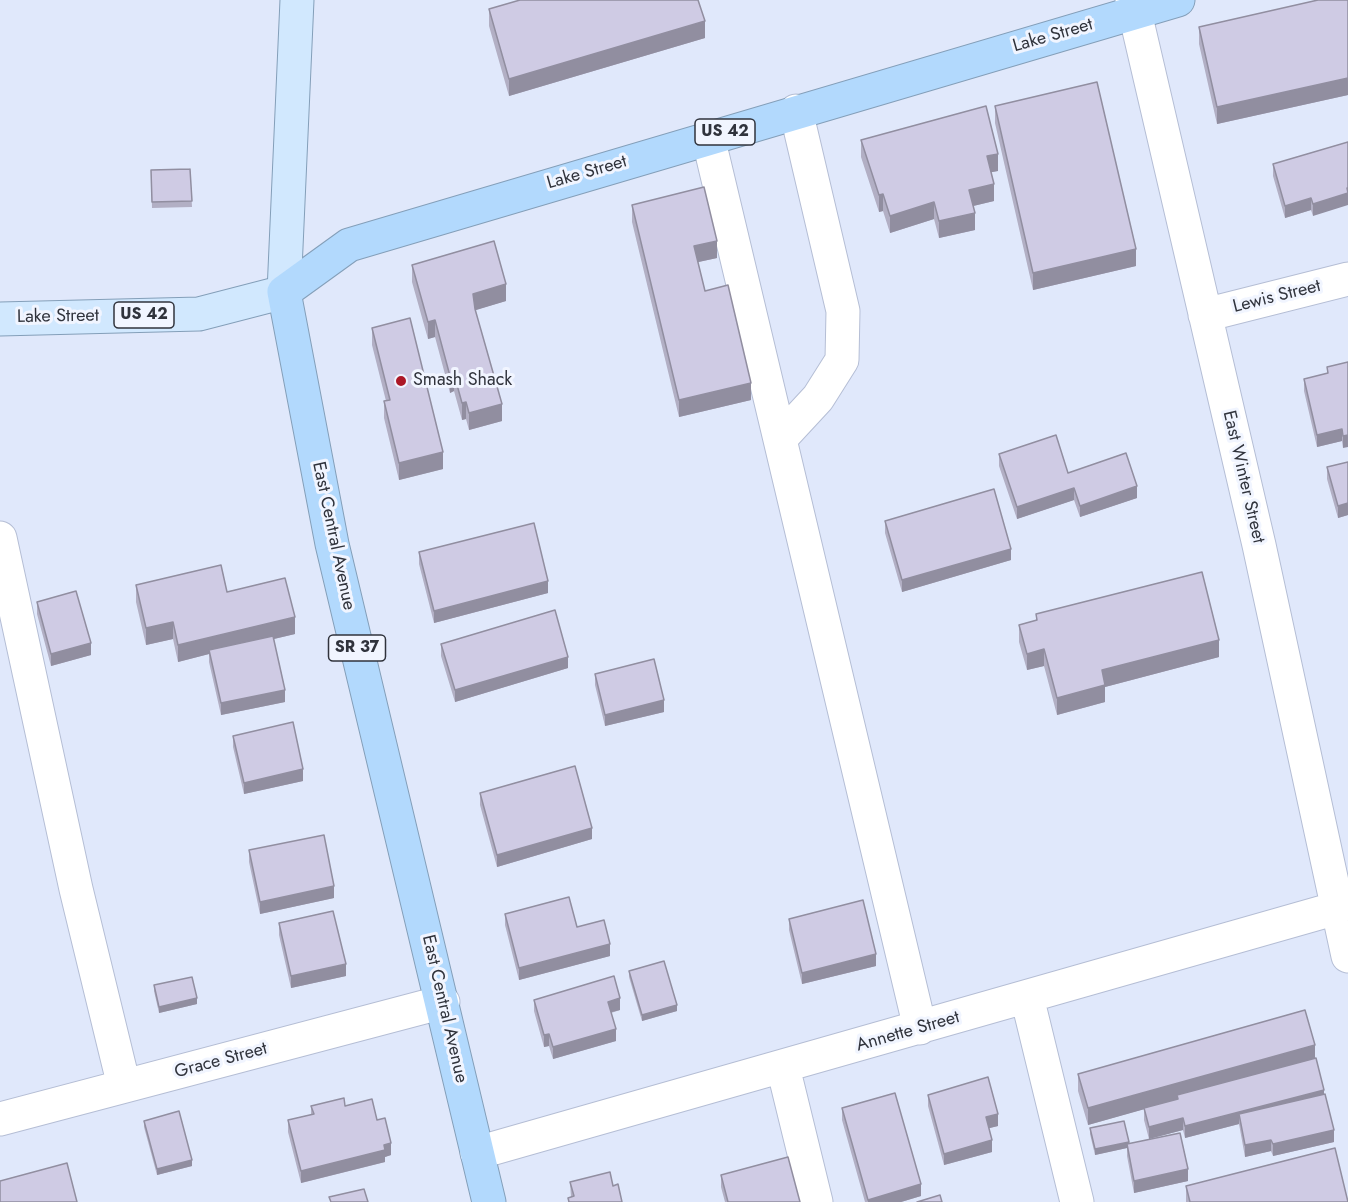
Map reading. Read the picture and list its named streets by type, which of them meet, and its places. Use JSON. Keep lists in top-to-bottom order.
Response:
{
  "streets": {
    "highway": [
      "Lake Street",
      "US 42",
      "East Central Avenue",
      "SR 37"
    ],
    "street": [
      "Lewis Street",
      "East Winter Street",
      "Annette Street",
      "Grace Street"
    ]
  },
  "crossings": [
    ["Lake Street", "East Winter Street"],
    ["Lake Street", "East Central Avenue"],
    ["Lewis Street", "East Winter Street"],
    ["East Winter Street", "Annette Street"],
    ["East Central Avenue", "Annette Street"],
    ["East Central Avenue", "Grace Street"]
  ],
  "places": ["Smash Shack"]
}
